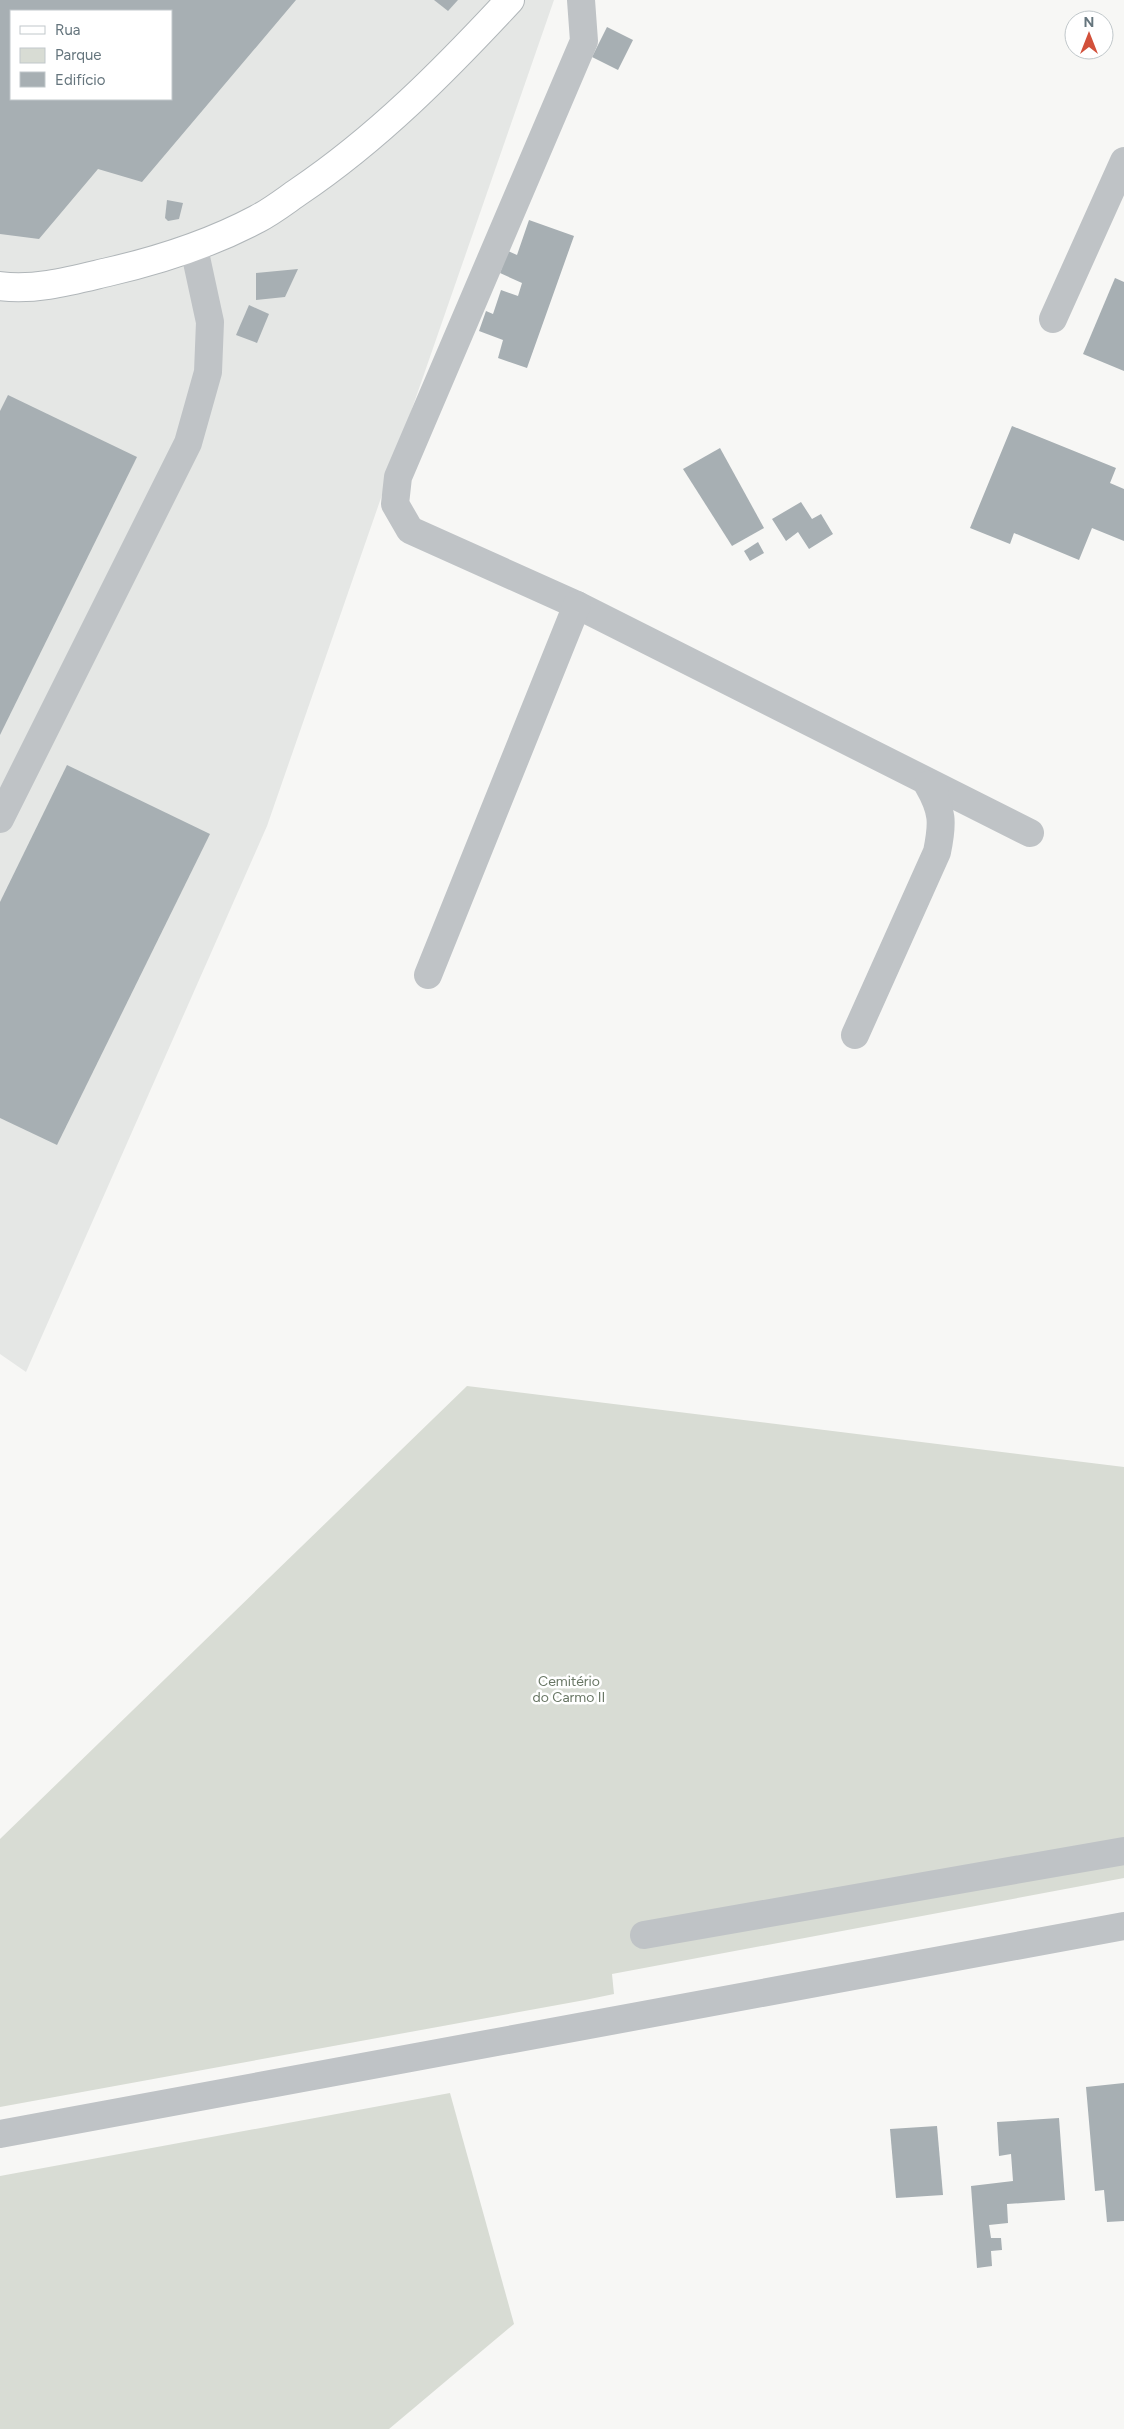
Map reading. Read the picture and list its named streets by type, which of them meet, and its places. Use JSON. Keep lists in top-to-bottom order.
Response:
{
  "parks": ["Cemitério do Carmo II"],
  "legend": ["Rua", "Parque", "Edifício"],
  "north": "top"
}
